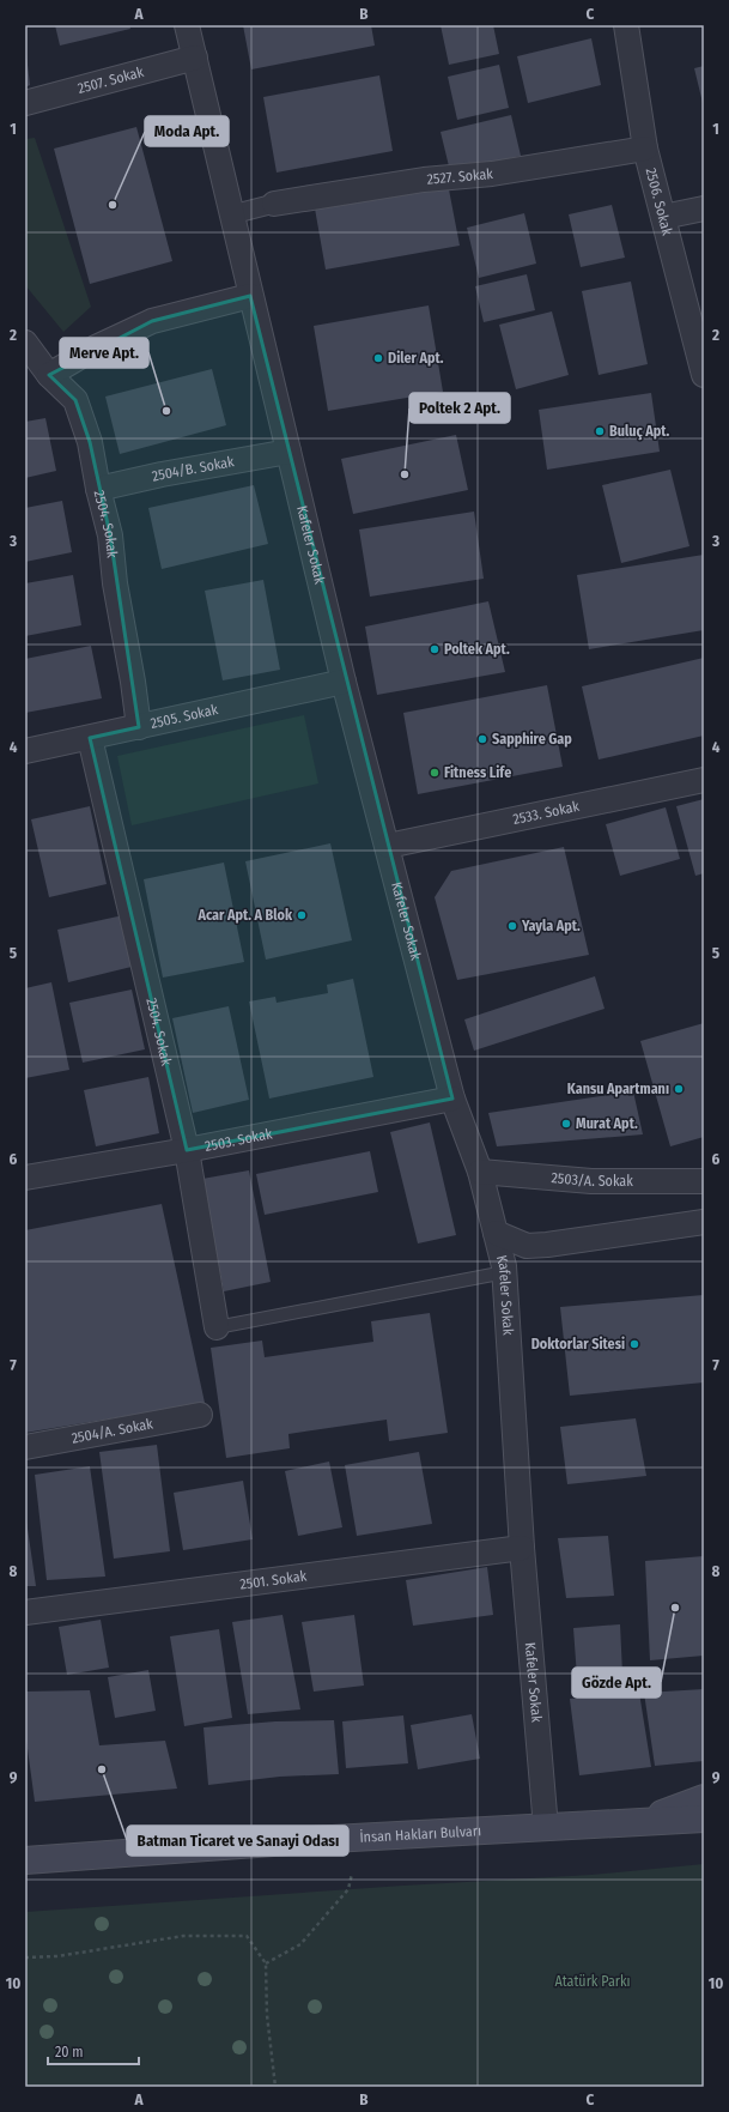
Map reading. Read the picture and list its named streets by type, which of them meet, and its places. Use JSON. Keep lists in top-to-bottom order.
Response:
{
  "streets": {
    "main road": ["İnsan Hakları Bulvarı"],
    "street": [
      "2507. Sokak",
      "2527. Sokak",
      "2506. Sokak",
      "2504/B. Sokak",
      "2504. Sokak",
      "Kafeler Sokak",
      "2505. Sokak",
      "2533. Sokak",
      "2503. Sokak",
      "2503/A. Sokak",
      "2504/A. Sokak",
      "2501. Sokak"
    ]
  },
  "crossings": [
    ["2507. Sokak", "Kafeler Sokak"],
    ["2527. Sokak", "2506. Sokak"],
    ["2504/B. Sokak", "2504. Sokak"],
    ["2504/B. Sokak", "Kafeler Sokak"],
    ["2504. Sokak", "2505. Sokak"],
    ["2504. Sokak", "2503. Sokak"],
    ["Kafeler Sokak", "2505. Sokak"],
    ["Kafeler Sokak", "2533. Sokak"],
    ["Kafeler Sokak", "2503. Sokak"],
    ["Kafeler Sokak", "2503/A. Sokak"],
    ["Kafeler Sokak", "2501. Sokak"],
    ["Kafeler Sokak", "İnsan Hakları Bulvarı"]
  ],
  "parks": ["Atatürk Parkı"],
  "places": [
    "Moda Apt.",
    "Diler Apt.",
    "Merve Apt.",
    "Buluç Apt.",
    "Poltek 2 Apt.",
    "Poltek Apt.",
    "Sapphire Gap",
    "Fitness Life",
    "Acar Apt. A Blok",
    "Yayla Apt.",
    "Kansu Apartmanı",
    "Murat Apt.",
    "Doktorlar Sitesi",
    "Gözde Apt.",
    "Batman Ticaret ve Sanayi Odası"
  ],
  "scale_bar": "20 m",
  "grid": {
    "columns": ["A", "B", "C"],
    "rows": [
      "1",
      "2",
      "3",
      "4",
      "5",
      "6",
      "7",
      "8",
      "9",
      "10"
    ]
  }
}
